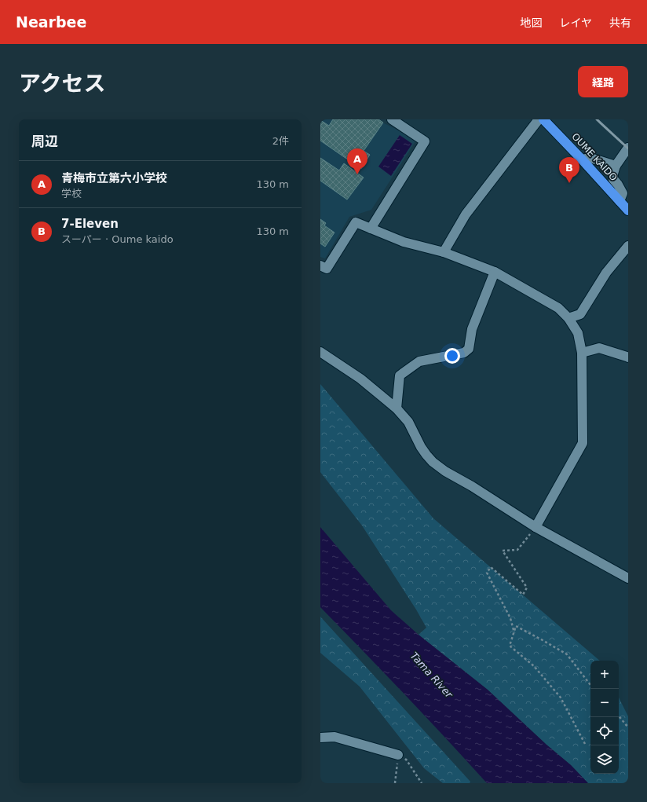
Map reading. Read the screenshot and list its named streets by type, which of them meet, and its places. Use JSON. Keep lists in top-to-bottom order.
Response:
{
  "streets": {
    "highway": ["OUME KAIDO"]
  },
  "water": ["Tama River"],
  "page": {
    "header": "Nearbee",
    "nav": ["地図", "レイヤ", "共有"],
    "title": "アクセス",
    "buttons": "経路",
    "heading": ["周辺", "2件"],
    "pins": ["A", "B"],
    "list": [
      {
        "mark": "A",
        "name": "青梅市立第六小学校",
        "note": "学校",
        "value": "130 m"
      },
      {
        "mark": "B",
        "name": "7-Eleven",
        "note": "スーパー · Oume kaido",
        "value": "130 m"
      }
    ],
    "map_buttons": ["+", "−"]
  }
}
